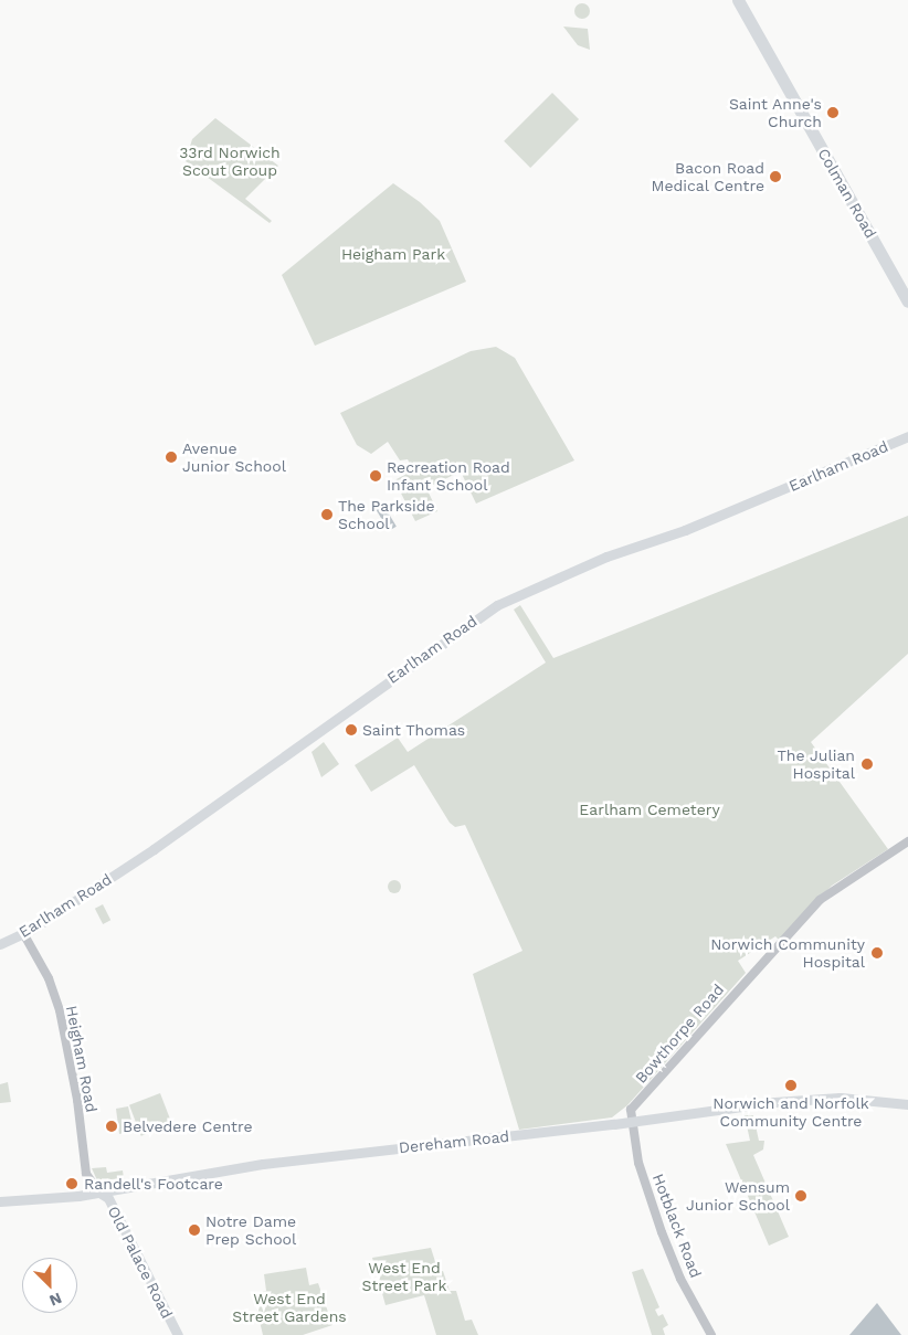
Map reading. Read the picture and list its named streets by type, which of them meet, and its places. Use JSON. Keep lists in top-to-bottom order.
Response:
{
  "streets": {
    "highway": ["Colman Road"],
    "main road": ["Earlham Road", "Dereham Road", "Old Palace Road"],
    "street": ["Bowthorpe Road", "Heigham Road", "Hotblack Road"]
  },
  "crossings": [
    ["Earlham Road", "Heigham Road"],
    ["Bowthorpe Road", "Dereham Road"],
    ["Bowthorpe Road", "Hotblack Road"],
    ["Heigham Road", "Dereham Road"],
    ["Heigham Road", "Old Palace Road"],
    ["Dereham Road", "Hotblack Road"],
    ["Dereham Road", "Old Palace Road"]
  ],
  "parks": [
    "33rd Norwich Scout Group",
    "Heigham Park",
    "Earlham Cemetery",
    "West End Street Park",
    "West End Street Gardens"
  ],
  "places": [
    "Saint Anne's Church",
    "Bacon Road Medical Centre",
    "Avenue Junior School",
    "Recreation Road Infant School",
    "The Parkside School",
    "Saint Thomas",
    "The Julian Hospital",
    "Norwich Community Hospital",
    "Norwich and Norfolk Community Centre",
    "Belvedere Centre",
    "Randell's Footcare",
    "Wensum Junior School",
    "Notre Dame Prep School"
  ],
  "north": "bottom right"
}
